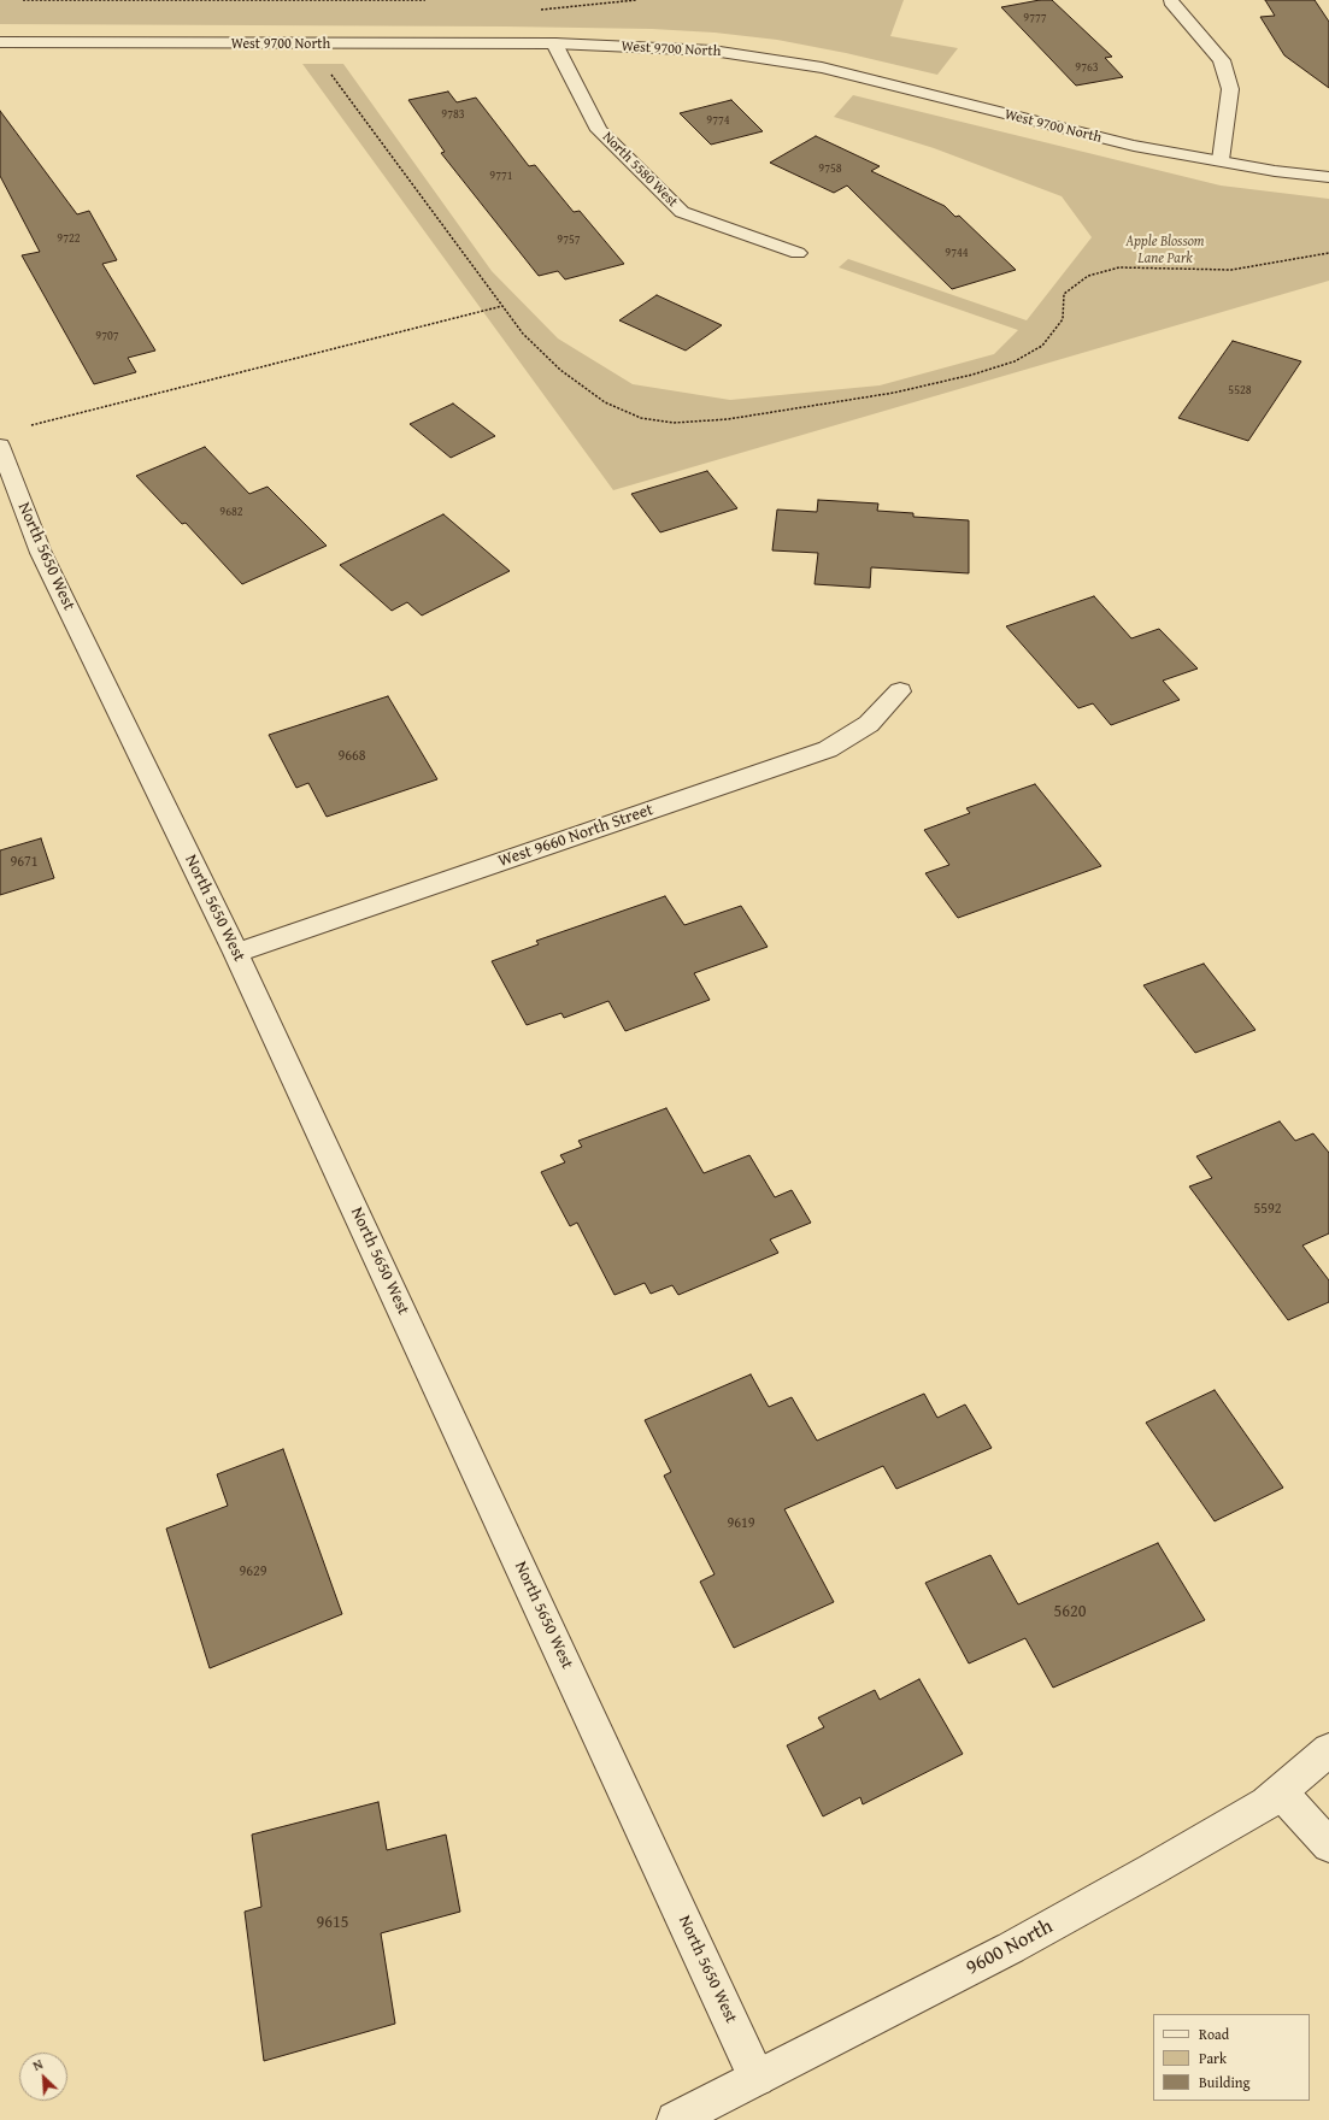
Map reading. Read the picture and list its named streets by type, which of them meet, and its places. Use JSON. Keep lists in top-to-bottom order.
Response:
{
  "streets": {
    "street": [
      "West 9700 North",
      "North 5580 West",
      "North 5650 West",
      "West 9660 North Street",
      "9600 North"
    ]
  },
  "crossings": [
    ["West 9700 North", "North 5580 West"],
    ["North 5650 West", "West 9660 North Street"],
    ["North 5650 West", "9600 North"]
  ],
  "parks": ["Apple Blossom Lane Park"],
  "house_numbers": [
    "9777",
    "9763",
    "9783",
    "9774",
    "9758",
    "9771",
    "9722",
    "9757",
    "9744",
    "9707",
    "5528",
    "9682",
    "9668",
    "9671",
    "5592",
    "9619",
    "9629",
    "5620",
    "9615"
  ],
  "legend": ["Road", "Park", "Building"],
  "north": "top left"
}
